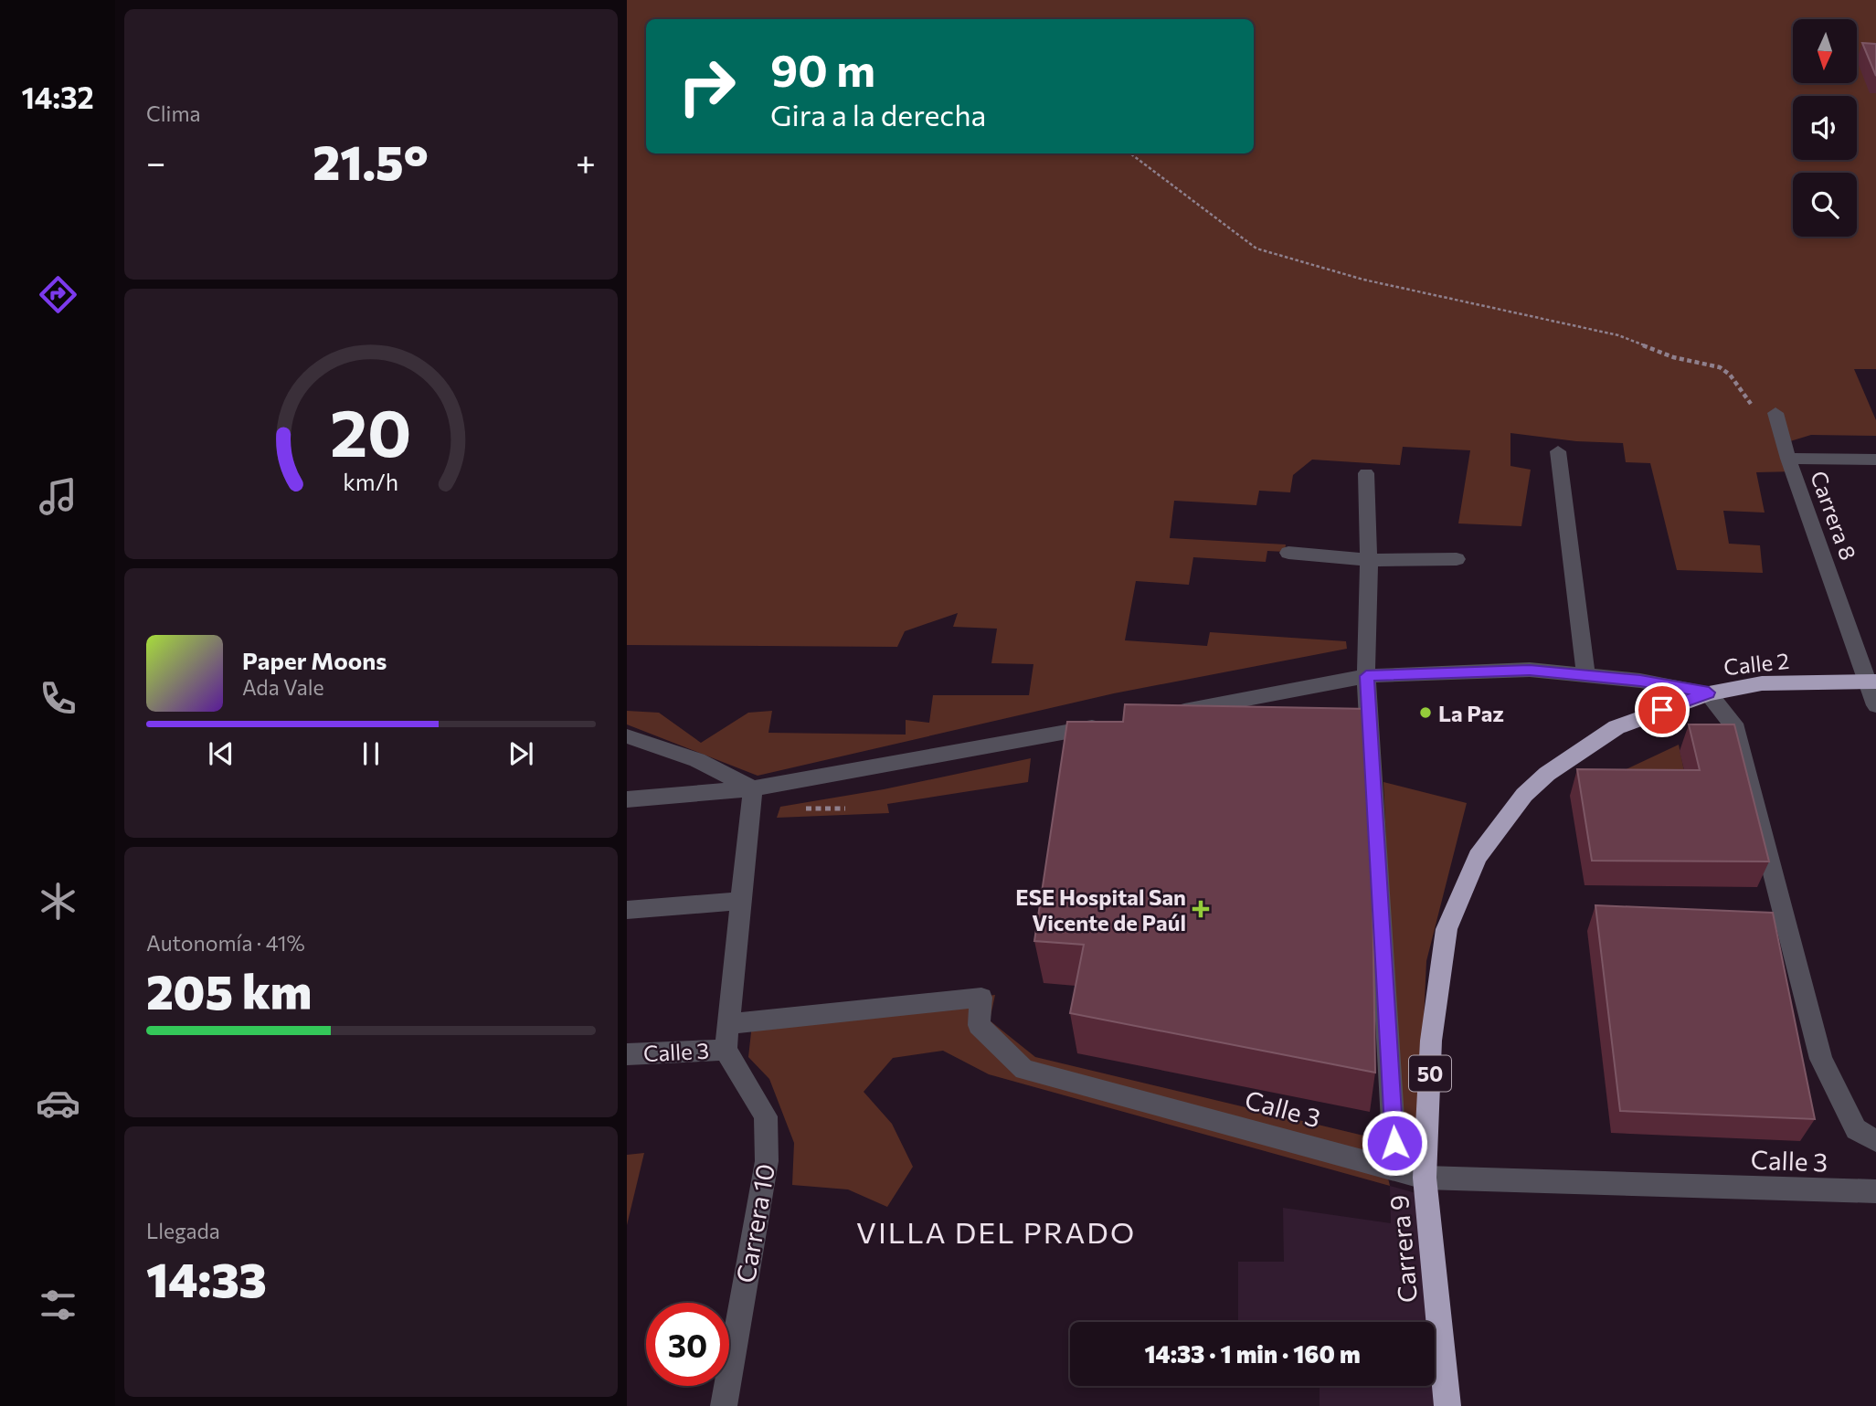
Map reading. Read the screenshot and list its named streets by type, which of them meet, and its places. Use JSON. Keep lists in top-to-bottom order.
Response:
{
  "streets": {
    "highway": ["Calle 2", "50", "Carrera 9"],
    "street": ["Carrera 8", "Calle 3", "Carrera 10"]
  },
  "crossings": [
    ["Carrera 8", "Calle 2"],
    ["Calle 2", "Carrera 9"],
    ["Calle 3", "Carrera 10"],
    ["Calle 3", "Carrera 9"]
  ],
  "districts": ["VILLA DEL PRADO"],
  "places": {
    "other": ["La Paz"],
    "health": ["ESE Hospital San Vicente de Paúl"]
  },
  "north": "bottom",
  "page": {
    "tabs": "14:32",
    "tile": [
      "Clima",
      ["Autonomía · 41%", "205 km"],
      ["Llegada", "14:33"]
    ],
    "turn": ["90 m", "Gira a la derecha"],
    "heat": ["−", "21.5°", "+"],
    "song": ["Paper Moons", "Ada Vale"],
    "limit": "30",
    "trip": "14:33 · 1 min · 160 m",
    "gauge": ["20", "km/h"]
  }
}
